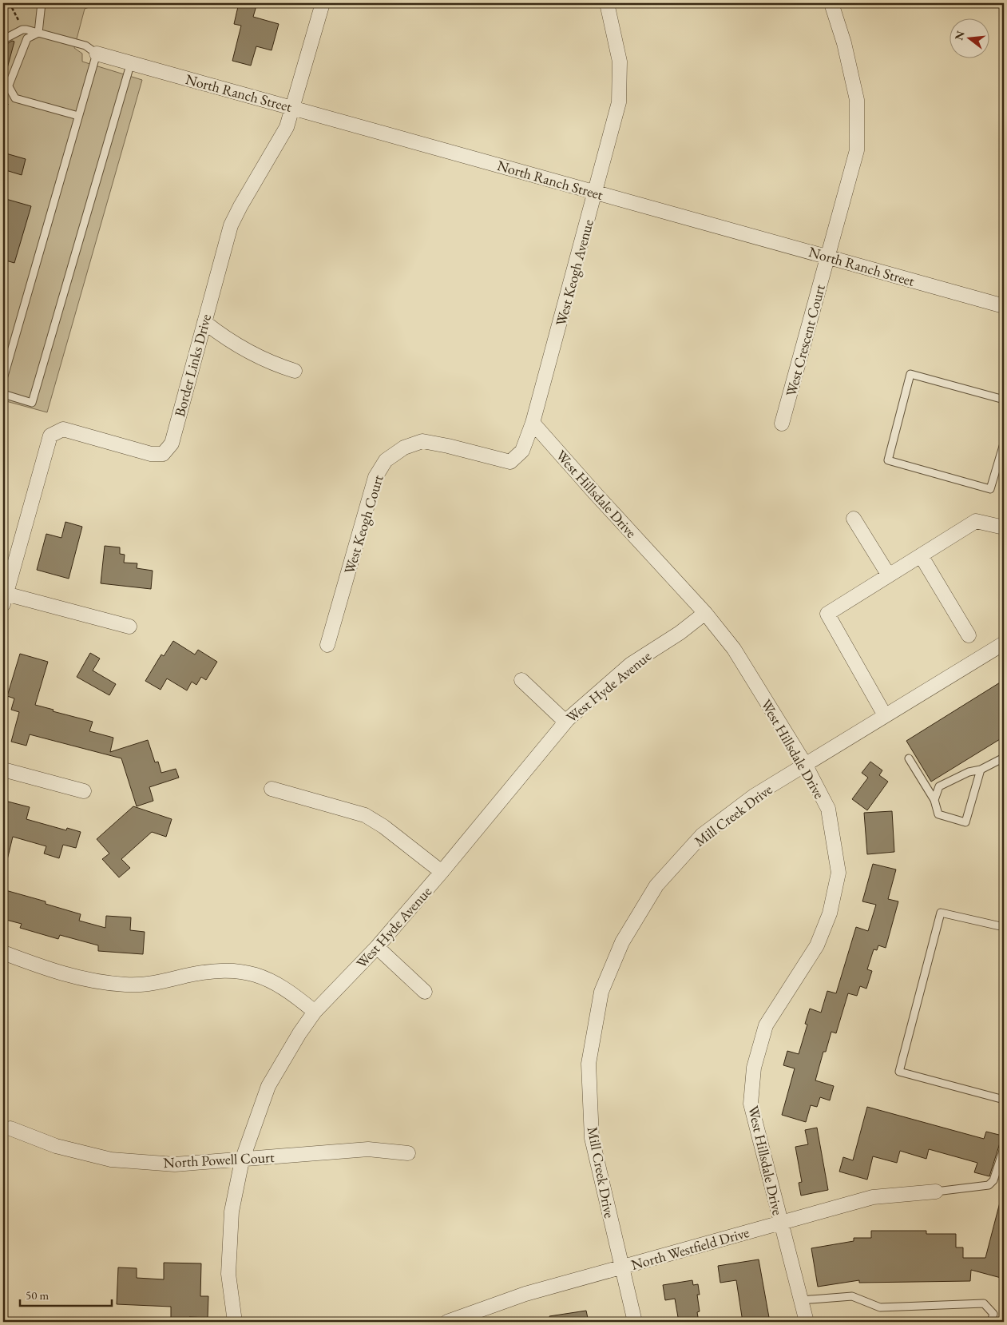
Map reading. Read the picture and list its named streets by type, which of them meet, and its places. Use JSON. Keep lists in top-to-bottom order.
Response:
{
  "streets": {
    "street": [
      "North Ranch Street",
      "West Keogh Avenue",
      "West Crescent Court",
      "Border Links Drive",
      "West Hillsdale Drive",
      "West Keogh Court",
      "West Hyde Avenue",
      "Mill Creek Drive",
      "North Powell Court",
      "North Westfield Drive"
    ]
  },
  "crossings": [
    ["North Ranch Street", "West Keogh Avenue"],
    ["North Ranch Street", "West Crescent Court"],
    ["North Ranch Street", "Border Links Drive"],
    ["West Keogh Avenue", "West Hillsdale Drive"],
    ["West Keogh Avenue", "West Keogh Court"],
    ["West Hillsdale Drive", "West Keogh Court"],
    ["West Hillsdale Drive", "West Hyde Avenue"],
    ["West Hillsdale Drive", "Mill Creek Drive"],
    ["West Hillsdale Drive", "North Westfield Drive"],
    ["West Hyde Avenue", "North Powell Court"],
    ["Mill Creek Drive", "North Westfield Drive"]
  ],
  "scale_bar": "50 m",
  "north": "left"
}
